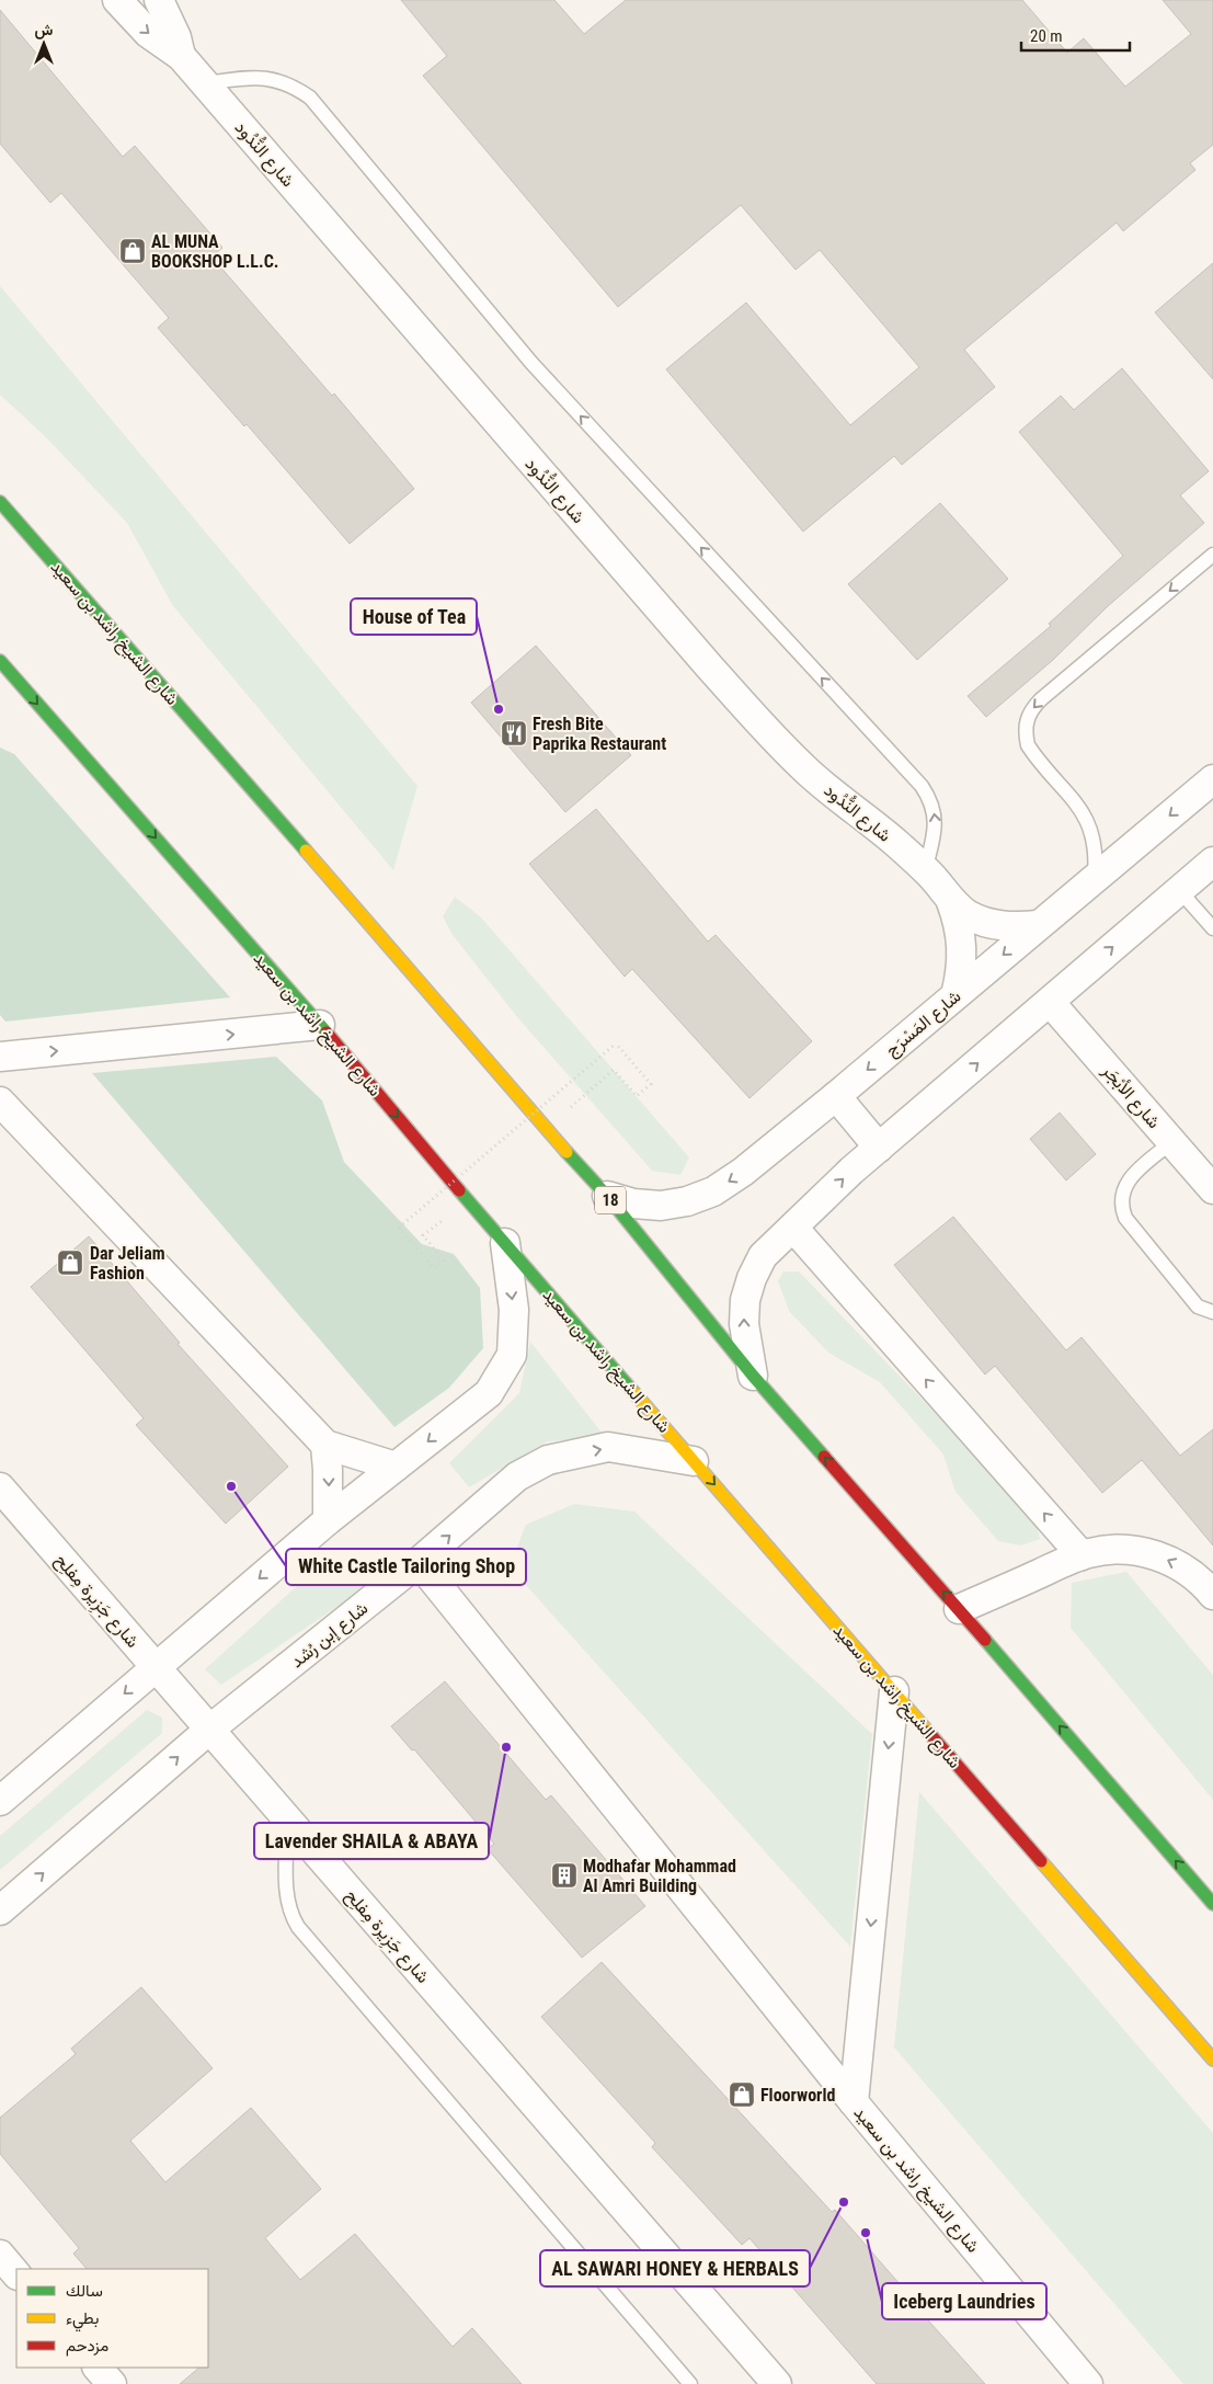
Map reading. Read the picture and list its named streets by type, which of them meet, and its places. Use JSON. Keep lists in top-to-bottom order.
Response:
{
  "streets": {
    "main road": ["شارع الشيخ راشد بن سعيد", "18"],
    "street": [
      "شارع النُّدُود",
      "شارع المَسْرَج",
      "شارع الأبْجَر",
      "شارع جَزِيرة مِفلِح",
      "شارع إبن رُشد"
    ]
  },
  "crossings": [
    ["شارع النُّدُود", "شارع المَسْرَج"],
    ["شارع الشيخ راشد بن سعيد", "شارع المَسْرَج"],
    ["شارع الشيخ راشد بن سعيد", "شارع إبن رُشد"],
    ["شارع جَزِيرة مِفلِح", "شارع إبن رُشد"]
  ],
  "places": {
    "shop": ["AL MUNA BOOKSHOP L.L.C.", "Dar Jeliam Fashion", "Floorworld"],
    "other": [
      "House of Tea",
      "White Castle Tailoring Shop",
      "Lavender SHAILA & ABAYA",
      "AL SAWARI HONEY & HERBALS",
      "Iceberg Laundries"
    ],
    "restaurant": ["Fresh Bite Paprika Restaurant"],
    "building": ["Modhafar Mohammad Al Amri Building"]
  },
  "legend": ["سالك", "بطيء", "مزدحم"],
  "scale_bar": "20 m",
  "north": "top"
}
